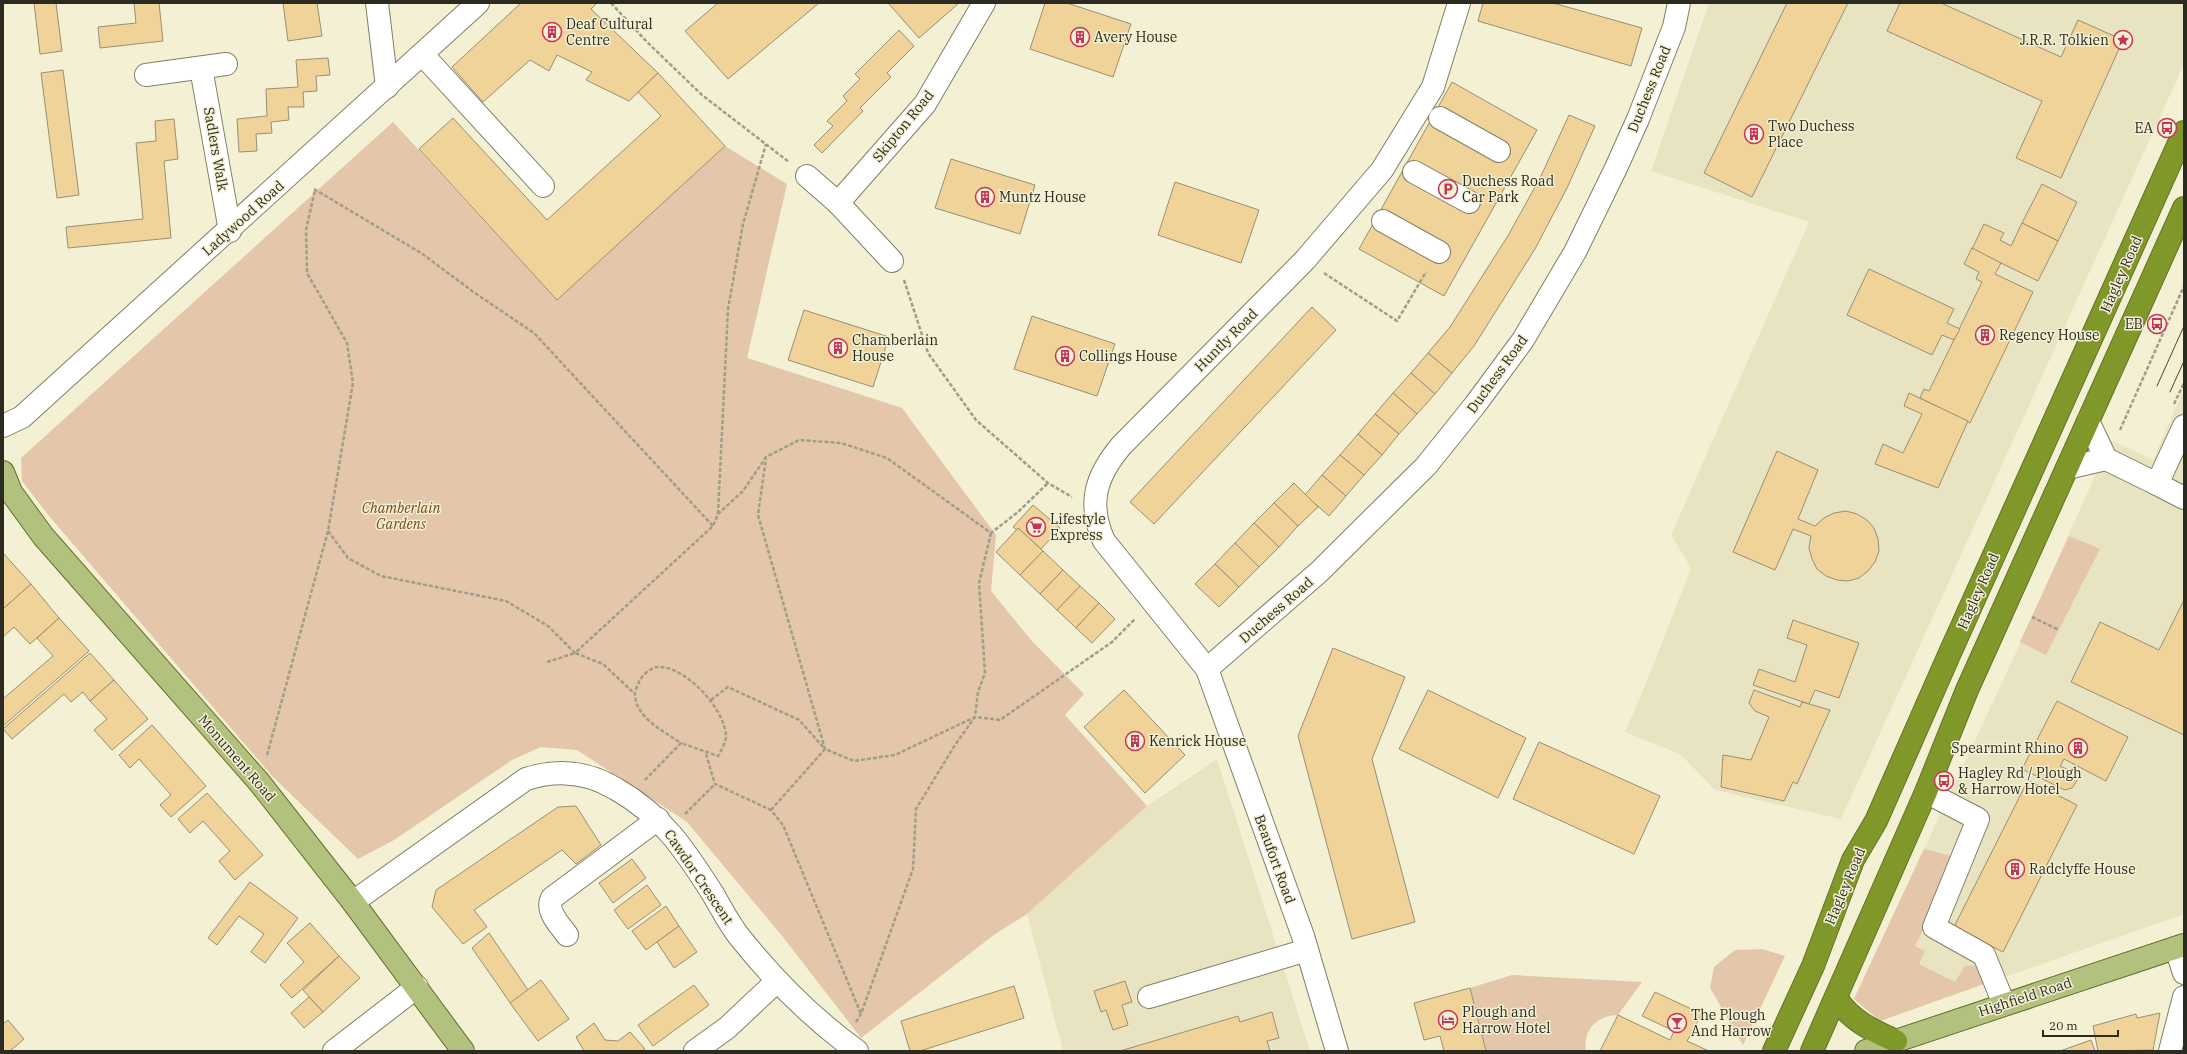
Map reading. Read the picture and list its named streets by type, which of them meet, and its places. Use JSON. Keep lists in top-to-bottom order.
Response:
{
  "streets": {
    "highway": ["Hagley Road"],
    "main road": ["Monument Road", "Highfield Road"],
    "street": [
      "Duchess Road",
      "Skipton Road",
      "Sadlers Walk",
      "Ladywood Road",
      "Huntly Road",
      "Beaufort Road",
      "Cawdor Crescent"
    ]
  },
  "crossings": [
    ["Duchess Road", "Huntly Road"],
    ["Duchess Road", "Beaufort Road"],
    ["Sadlers Walk", "Ladywood Road"],
    ["Huntly Road", "Beaufort Road"],
    ["Monument Road", "Cawdor Crescent"]
  ],
  "parks": ["Chamberlain Gardens"],
  "places": {
    "building": [
      "Deaf Cultural Centre",
      "Avery House",
      "Two Duchess Place",
      "Muntz House",
      "Regency House",
      "Chamberlain House",
      "Collings House",
      "Kenrick House",
      "Spearmint Rhino",
      "Radclyffe House"
    ],
    "place": ["J.R.R. Tolkien"],
    "bus stop": ["EA", "EB", "Hagley Rd / Plough & Harrow Hotel"],
    "parking": ["Duchess Road Car Park"],
    "supermarket": ["Lifestyle Express"],
    "hotel": ["Plough and Harrow Hotel"],
    "bar": ["The Plough And Harrow"]
  },
  "scale_bar": "20 m"
}
